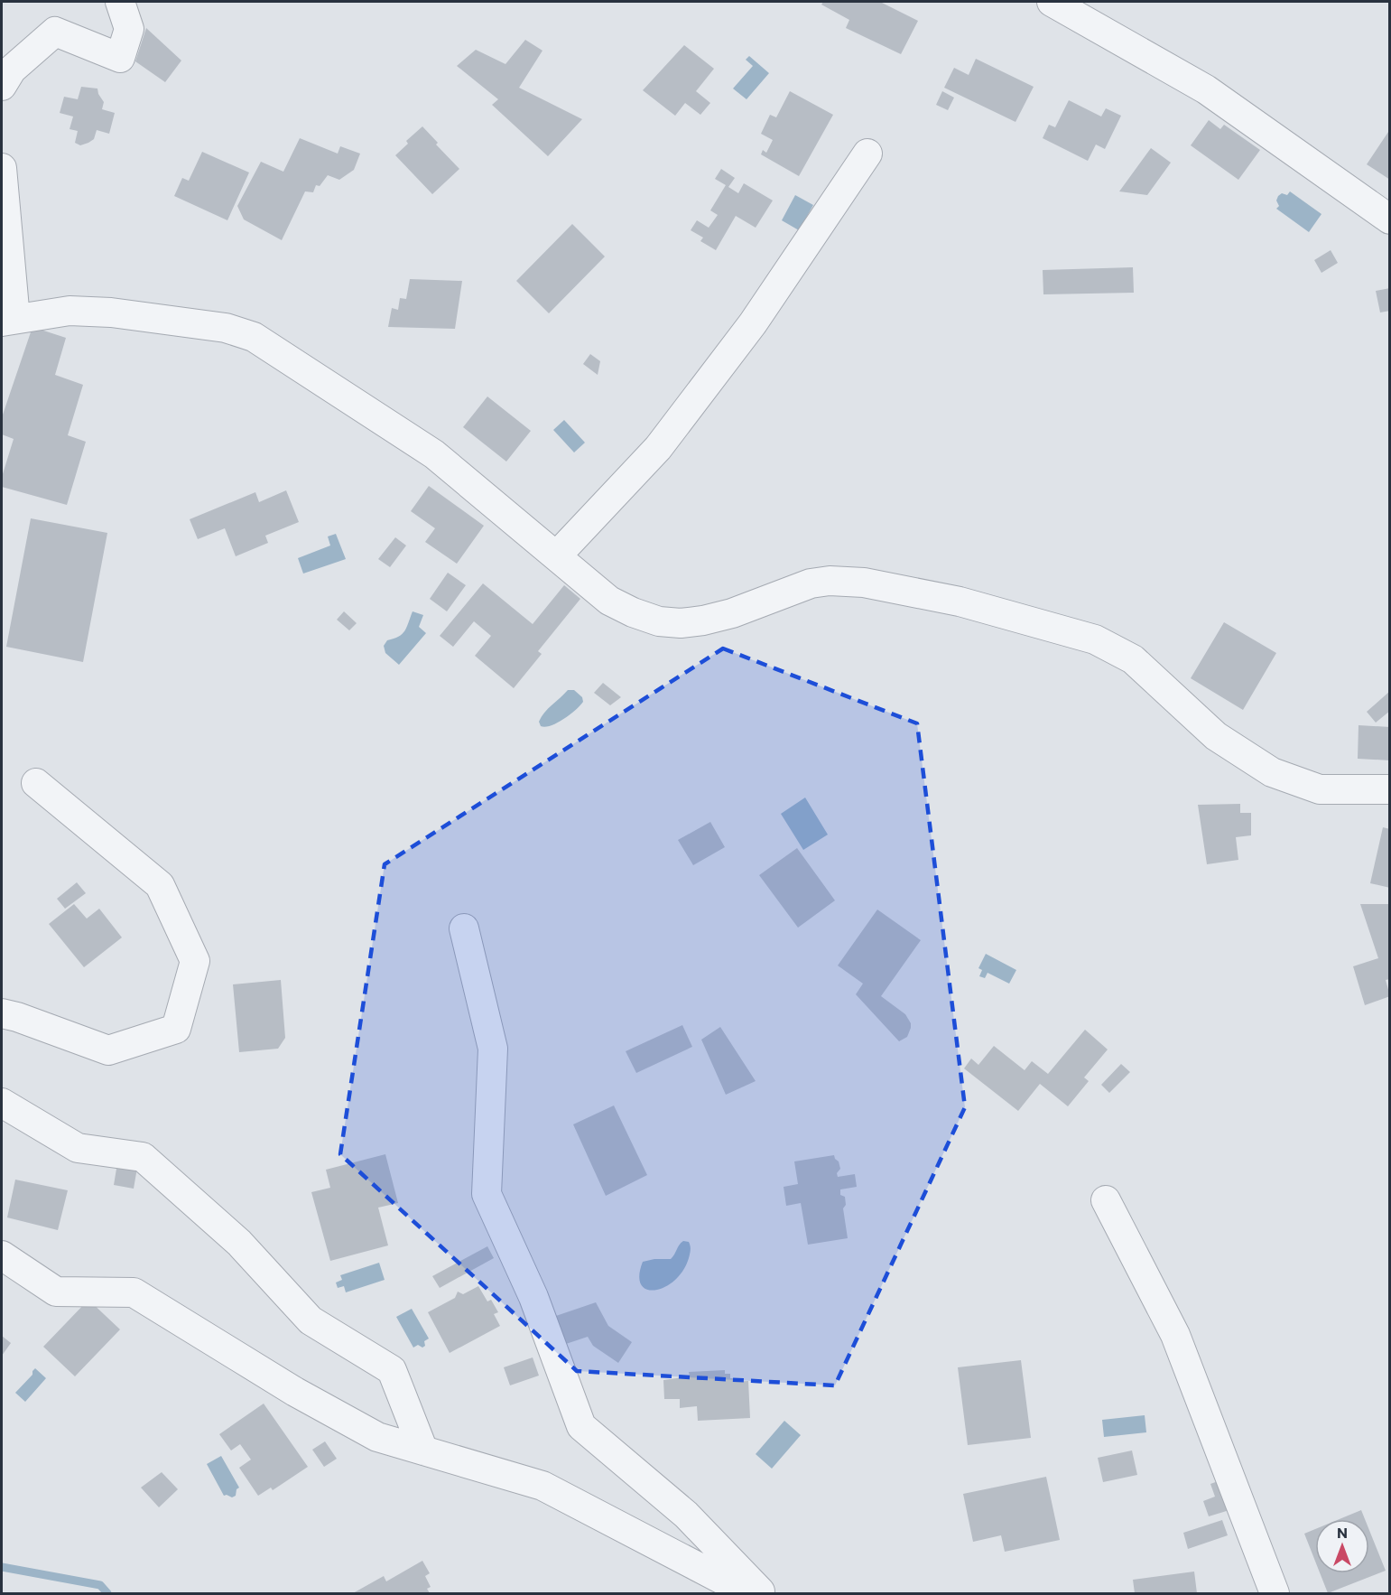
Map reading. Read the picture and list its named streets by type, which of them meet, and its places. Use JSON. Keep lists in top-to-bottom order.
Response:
{
  "north": "top"
}
